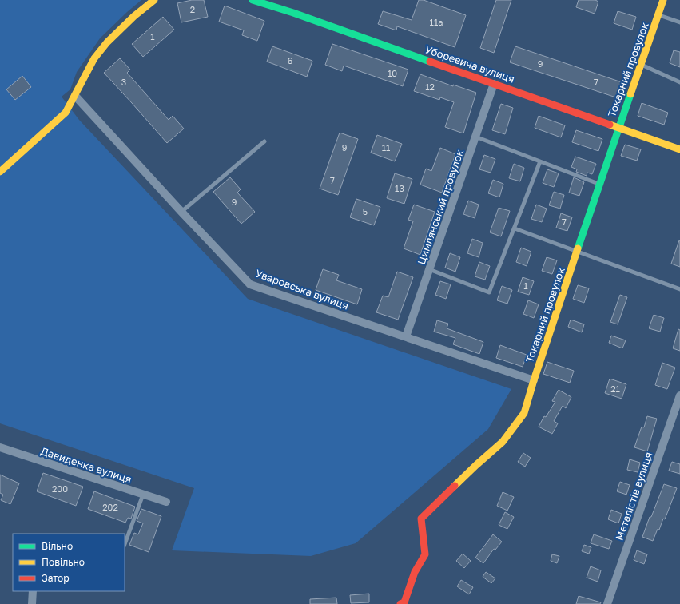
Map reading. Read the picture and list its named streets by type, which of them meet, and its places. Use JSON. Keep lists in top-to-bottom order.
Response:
{
  "streets": {
    "street": [
      "Уборевича вулиця",
      "Токарний провулок",
      "Цимлянський провулок",
      "Уваровська вулиця",
      "Давиденка вулиця",
      "Металістів вулиця"
    ]
  },
  "crossings": [
    ["Уборевича вулиця", "Токарний провулок"],
    ["Уборевича вулиця", "Цимлянський провулок"],
    ["Токарний провулок", "Уваровська вулиця"],
    ["Цимлянський провулок", "Уваровська вулиця"]
  ],
  "house_numbers": [
    "2",
    "11а",
    "1",
    "6",
    "9",
    "10",
    "3",
    "7",
    "12",
    "9",
    "11",
    "7",
    "13",
    "9",
    "5",
    "7",
    "1",
    "21",
    "200",
    "202"
  ],
  "legend": ["Вільно", "Повільно", "Затор"]
}
